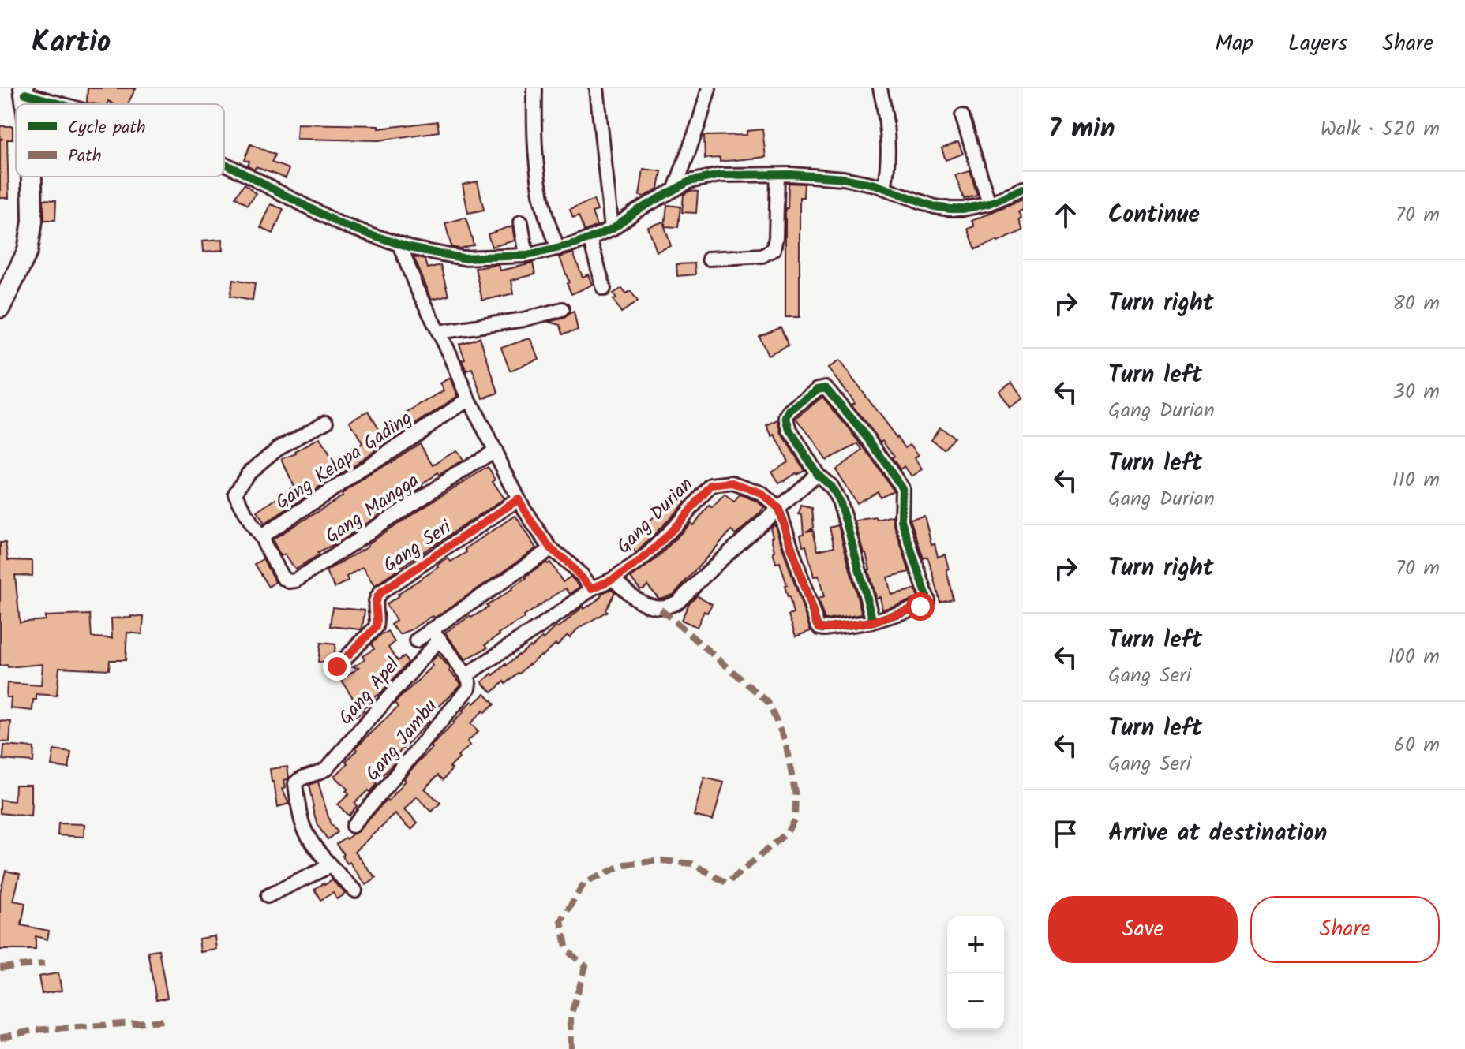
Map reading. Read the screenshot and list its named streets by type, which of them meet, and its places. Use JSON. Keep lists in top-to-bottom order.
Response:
{
  "streets": {
    "street": [
      "Gang Kelapa Gading",
      "Gang Mangga",
      "Gang Durian",
      "Gang Seri",
      "Gang Apel",
      "Gang Jambu"
    ]
  },
  "crossings": [
    ["Gang Kelapa Gading", "Gang Mangga"],
    ["Gang Durian", "Gang Jambu"]
  ],
  "legend": ["Cycle path", "Path"],
  "page": {
    "header": "Kartio",
    "nav": ["Map", "Layers", "Share"],
    "heading": ["7 min", "Walk · 520 m"],
    "list": [
      ["Continue", "70 m"],
      ["Turn right", "80 m"],
      ["Turn left", "Gang Durian", "30 m"],
      ["Turn left", "Gang Durian", "110 m"],
      ["Turn right", "70 m"],
      ["Turn left", "Gang Seri", "100 m"],
      ["Turn left", "Gang Seri", "60 m"],
      "Arrive at destination"
    ],
    "buttons": ["Save", "Share"],
    "map_buttons": ["+", "−"]
  }
}
